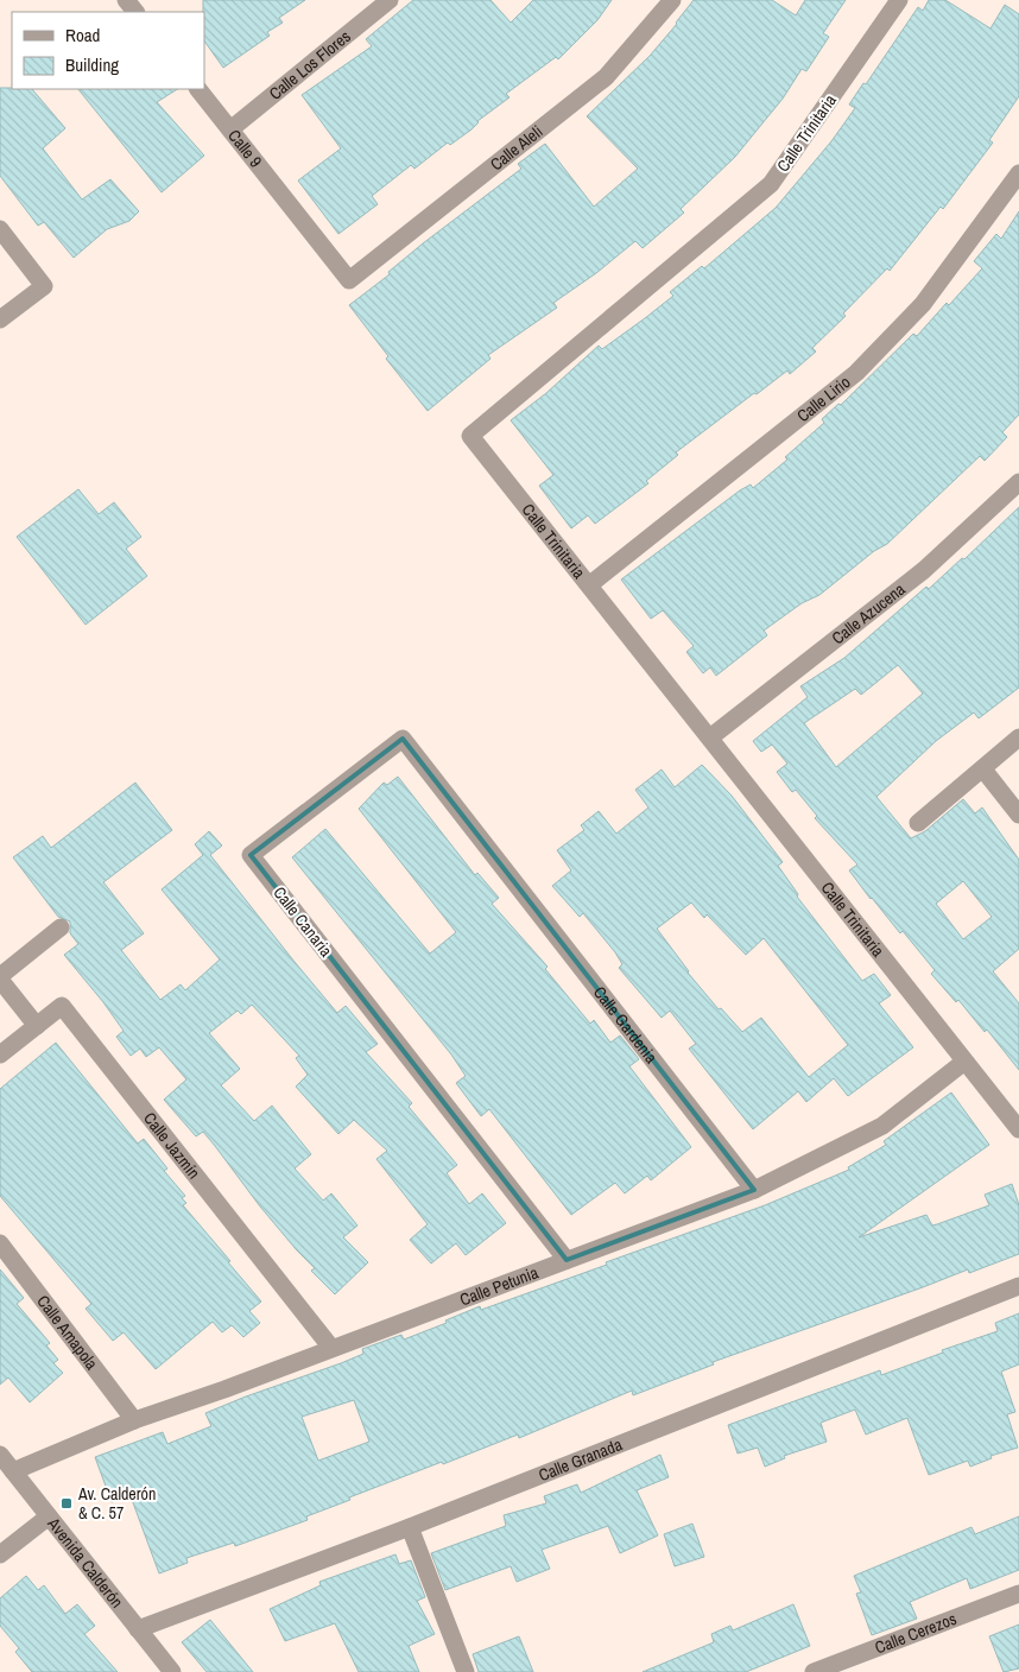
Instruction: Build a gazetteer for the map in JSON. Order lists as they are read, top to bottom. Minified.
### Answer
{"streets":{"street":["Calle Los Flores","Calle Trinitaria","Calle 9","Calle Aleli","Calle Lirio","Calle Azucena","Calle Canaria","Calle Gardenia","Calle Jazmín","Calle Petunia","Calle Amapola","Calle Granada","Avenida Calderón","Calle Cerezos"]},"crossings":[["Calle Los Flores","Calle 9"],["Calle Trinitaria","Calle Lirio"],["Calle Trinitaria","Calle Azucena"],["Calle Trinitaria","Calle Petunia"],["Calle 9","Calle Aleli"],["Calle Canaria","Calle Gardenia"],["Calle Canaria","Calle Petunia"],["Calle Gardenia","Calle Petunia"],["Calle Jazmín","Calle Petunia"],["Calle Petunia","Calle Amapola"],["Calle Petunia","Avenida Calderón"],["Calle Granada","Avenida Calderón"]],"places":{"transit":["Av. Calderón & C. 57"]},"legend":["Road","Building"]}
